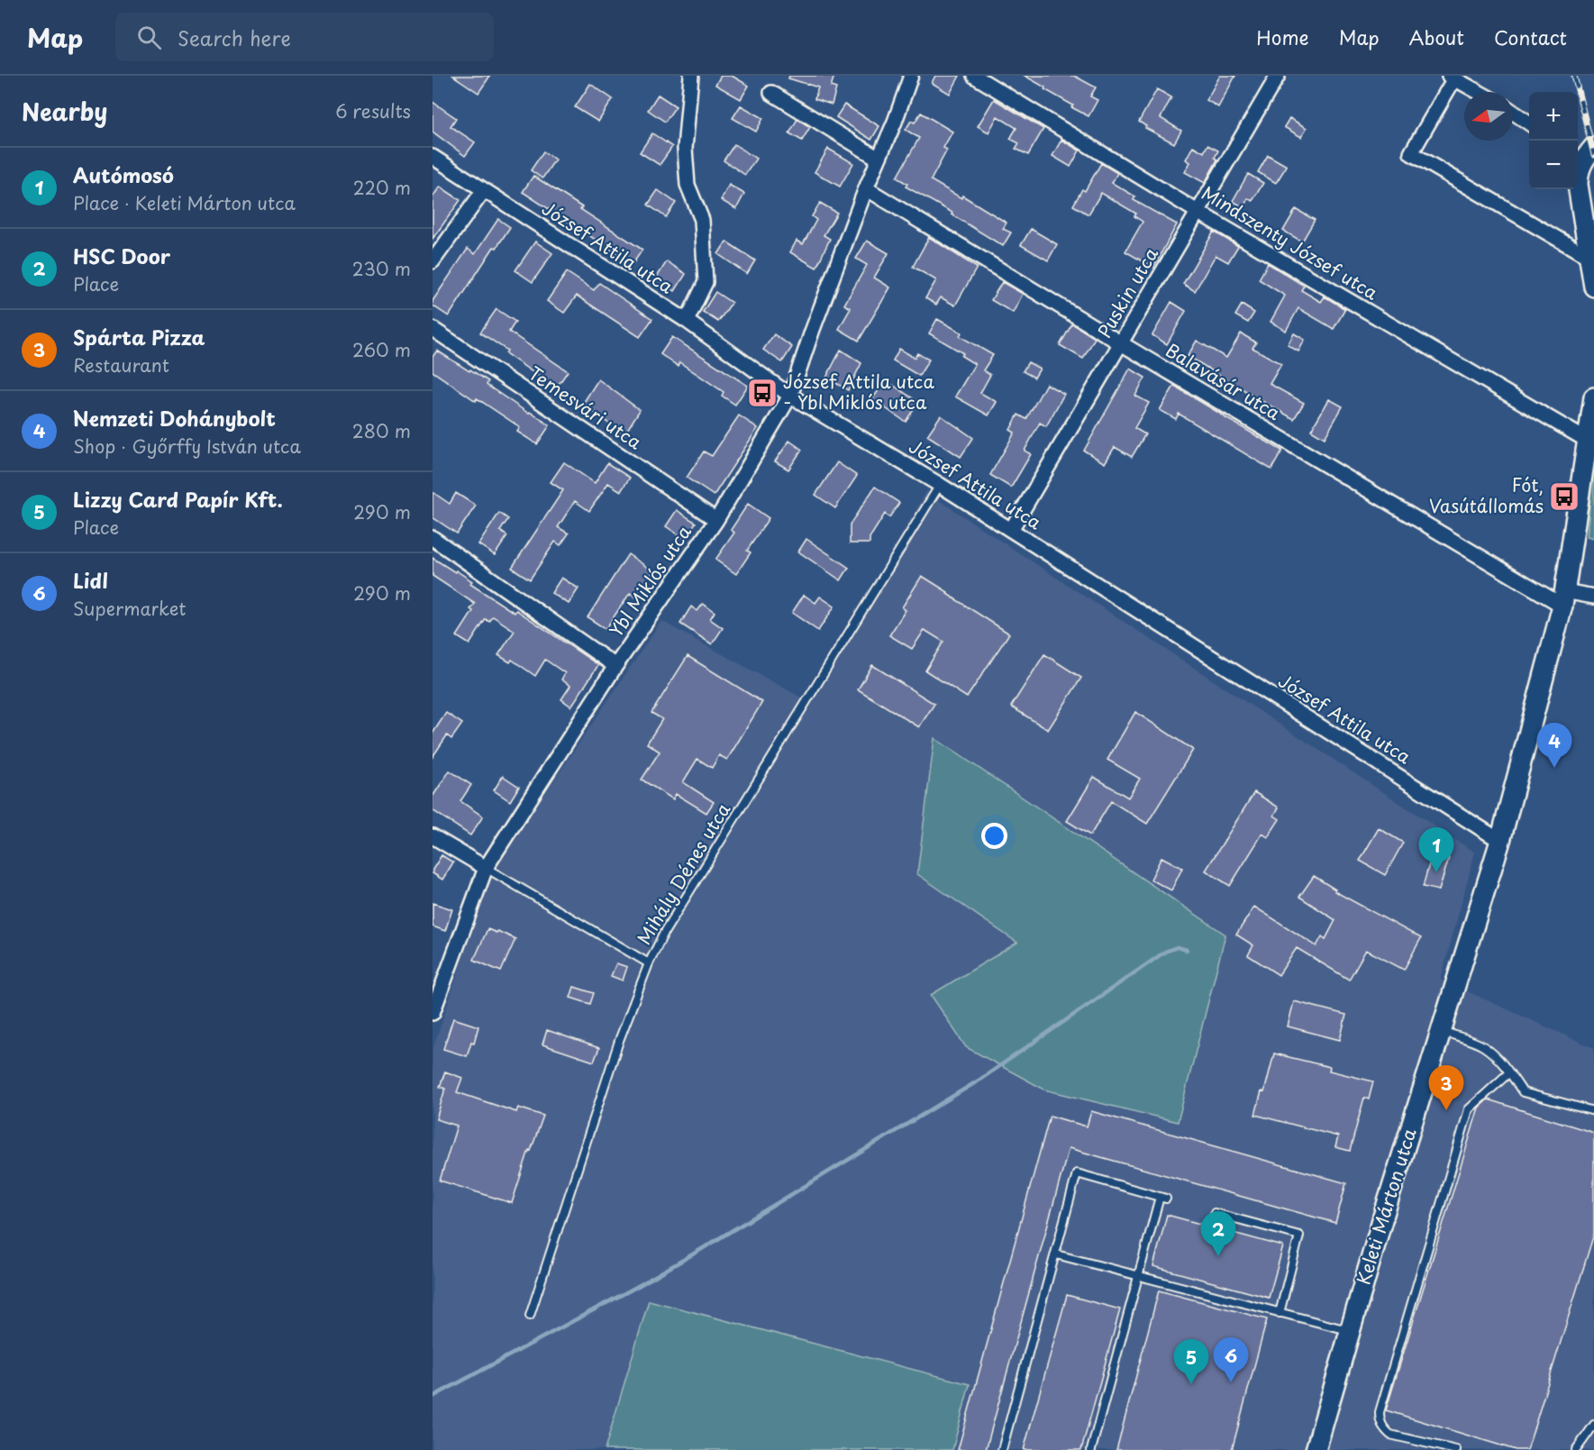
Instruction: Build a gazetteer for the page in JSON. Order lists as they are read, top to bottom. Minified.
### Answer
{"streets":{"main road":["Keleti Márton utca"],"street":["Mindszenty József utca","József Attila utca","Puskin utca","Balavásár utca","Temesvári utca","Ybl Miklós utca"],"lane":["Mihály Dénes utca"]},"crossings":[["Mindszenty József utca","Puskin utca"],["Mindszenty József utca","Keleti Márton utca"],["József Attila utca","Puskin utca"],["József Attila utca","Ybl Miklós utca"],["József Attila utca","Mihály Dénes utca"],["József Attila utca","Keleti Márton utca"],["Puskin utca","Balavásár utca"],["Balavásár utca","Ybl Miklós utca"],["Balavásár utca","Keleti Márton utca"],["Temesvári utca","Ybl Miklós utca"]],"places":{"bus stop":["József Attila utca - Ybl Miklós utca","Fót, Vasútállomás"]},"north":"left","page":{"header":"Map","search":"Search here","nav":["Home","Map","About","Contact"],"heading":["Nearby","6 results"],"map_buttons":["+","−"],"list":[{"mark":"1","name":"Autómosó","note":"Place · Keleti Márton utca","value":"220 m"},{"mark":"2","name":"HSC Door","note":"Place","value":"230 m"},{"mark":"3","name":"Spárta Pizza","note":"Restaurant","value":"260 m"},{"mark":"4","name":"Nemzeti Dohánybolt","note":"Shop · Győrffy István utca","value":"280 m"},{"mark":"5","name":"Lizzy Card Papír Kft.","note":"Place","value":"290 m"},{"mark":"6","name":"Lidl","note":"Supermarket","value":"290 m"}],"pins":["4","1","3","2","6","5"]}}
